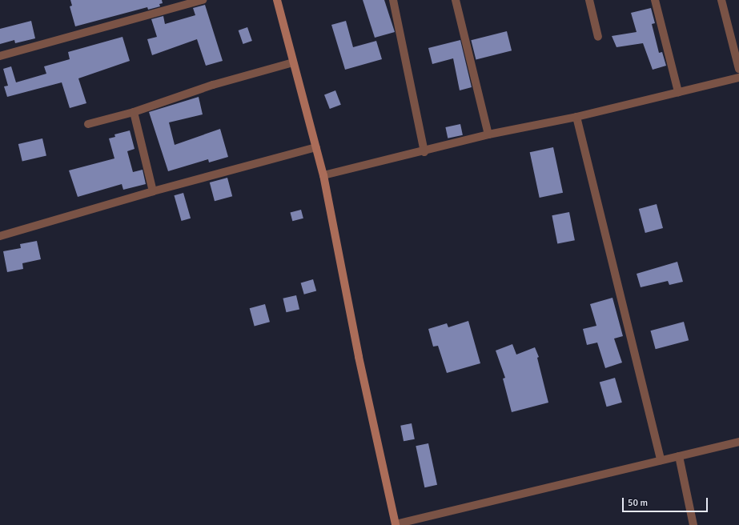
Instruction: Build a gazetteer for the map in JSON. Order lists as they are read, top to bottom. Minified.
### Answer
{"scale_bar":"50 m"}
